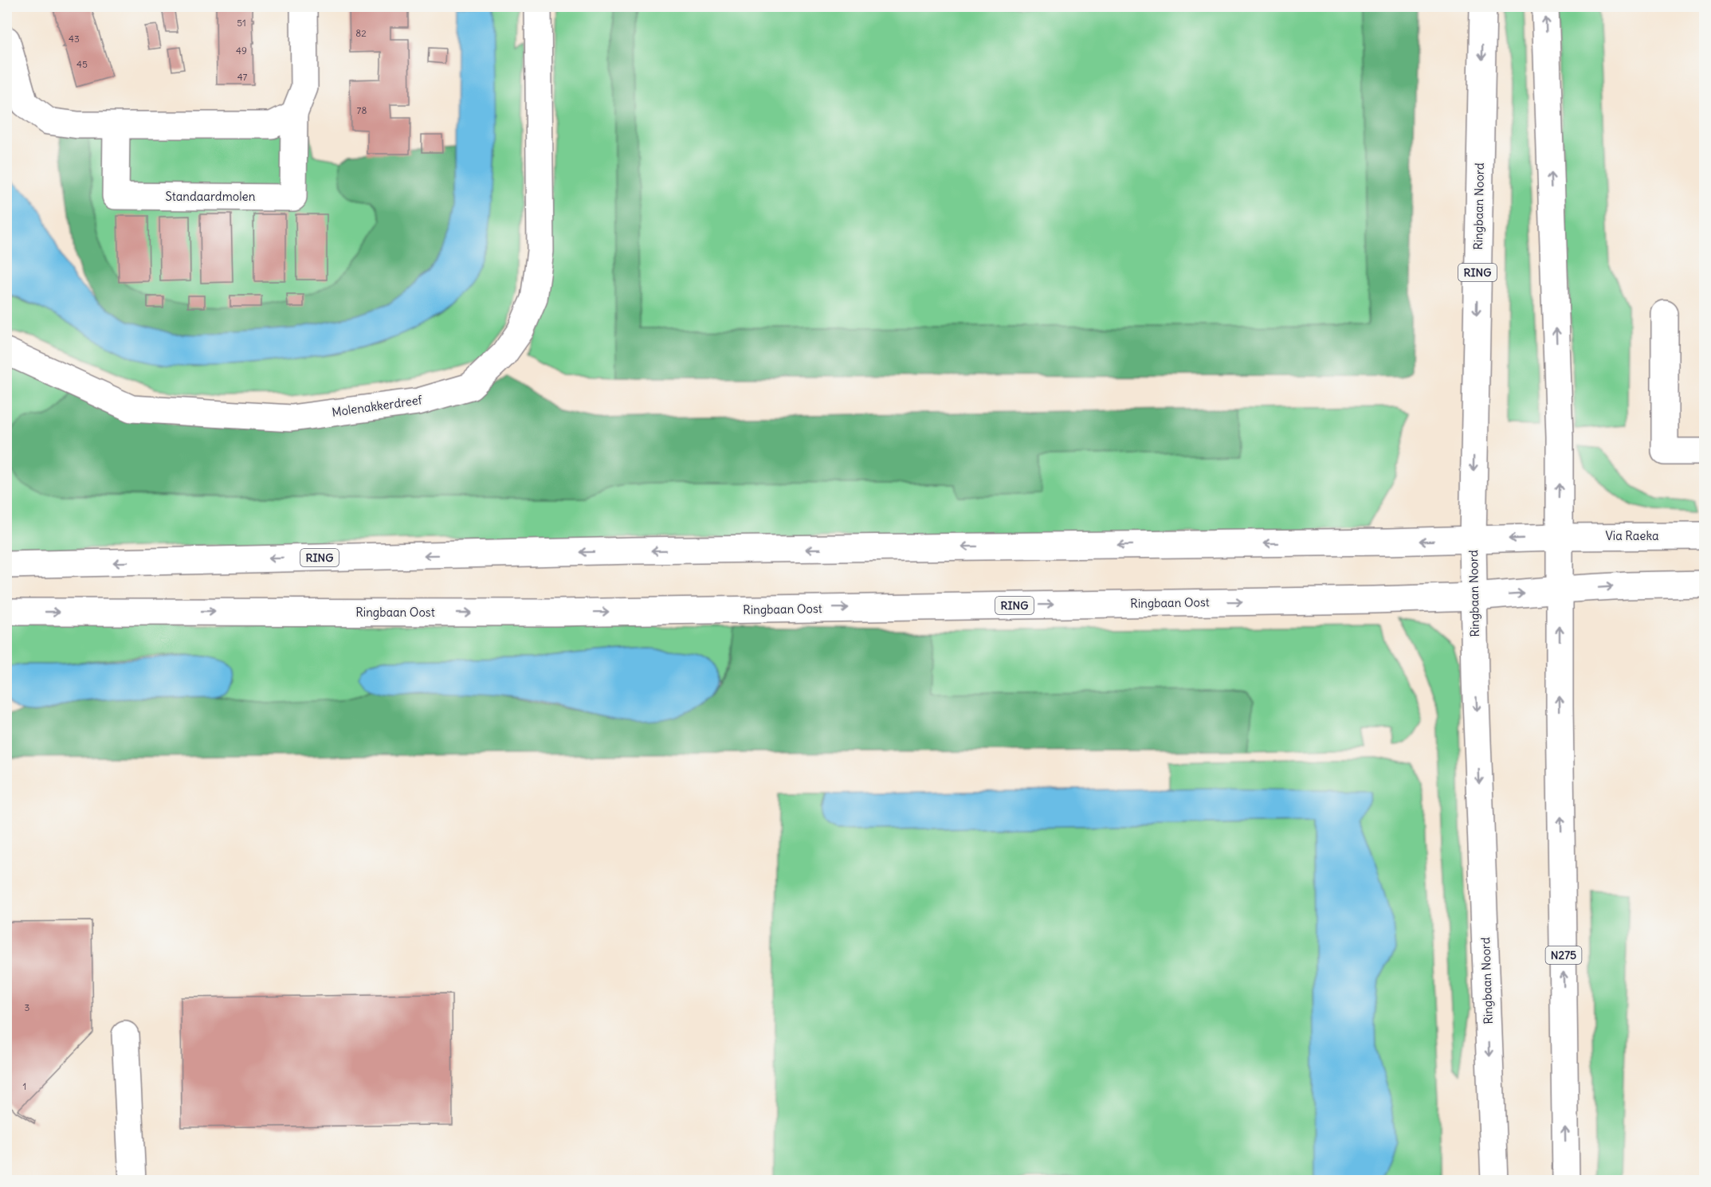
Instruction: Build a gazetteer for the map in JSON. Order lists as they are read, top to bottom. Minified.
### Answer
{"streets":{"main road":["Standaardmolen","Ringbaan Noord","RING","Molenakkerdreef","Via Raeka","Ringbaan Oost","N275"]},"crossings":[["Ringbaan Noord","RING"],["Ringbaan Noord","Ringbaan Oost"],["RING","Via Raeka"],["Ringbaan Oost","N275"]],"house_numbers":["51","82","43","49","45","47","78","3","1"]}
